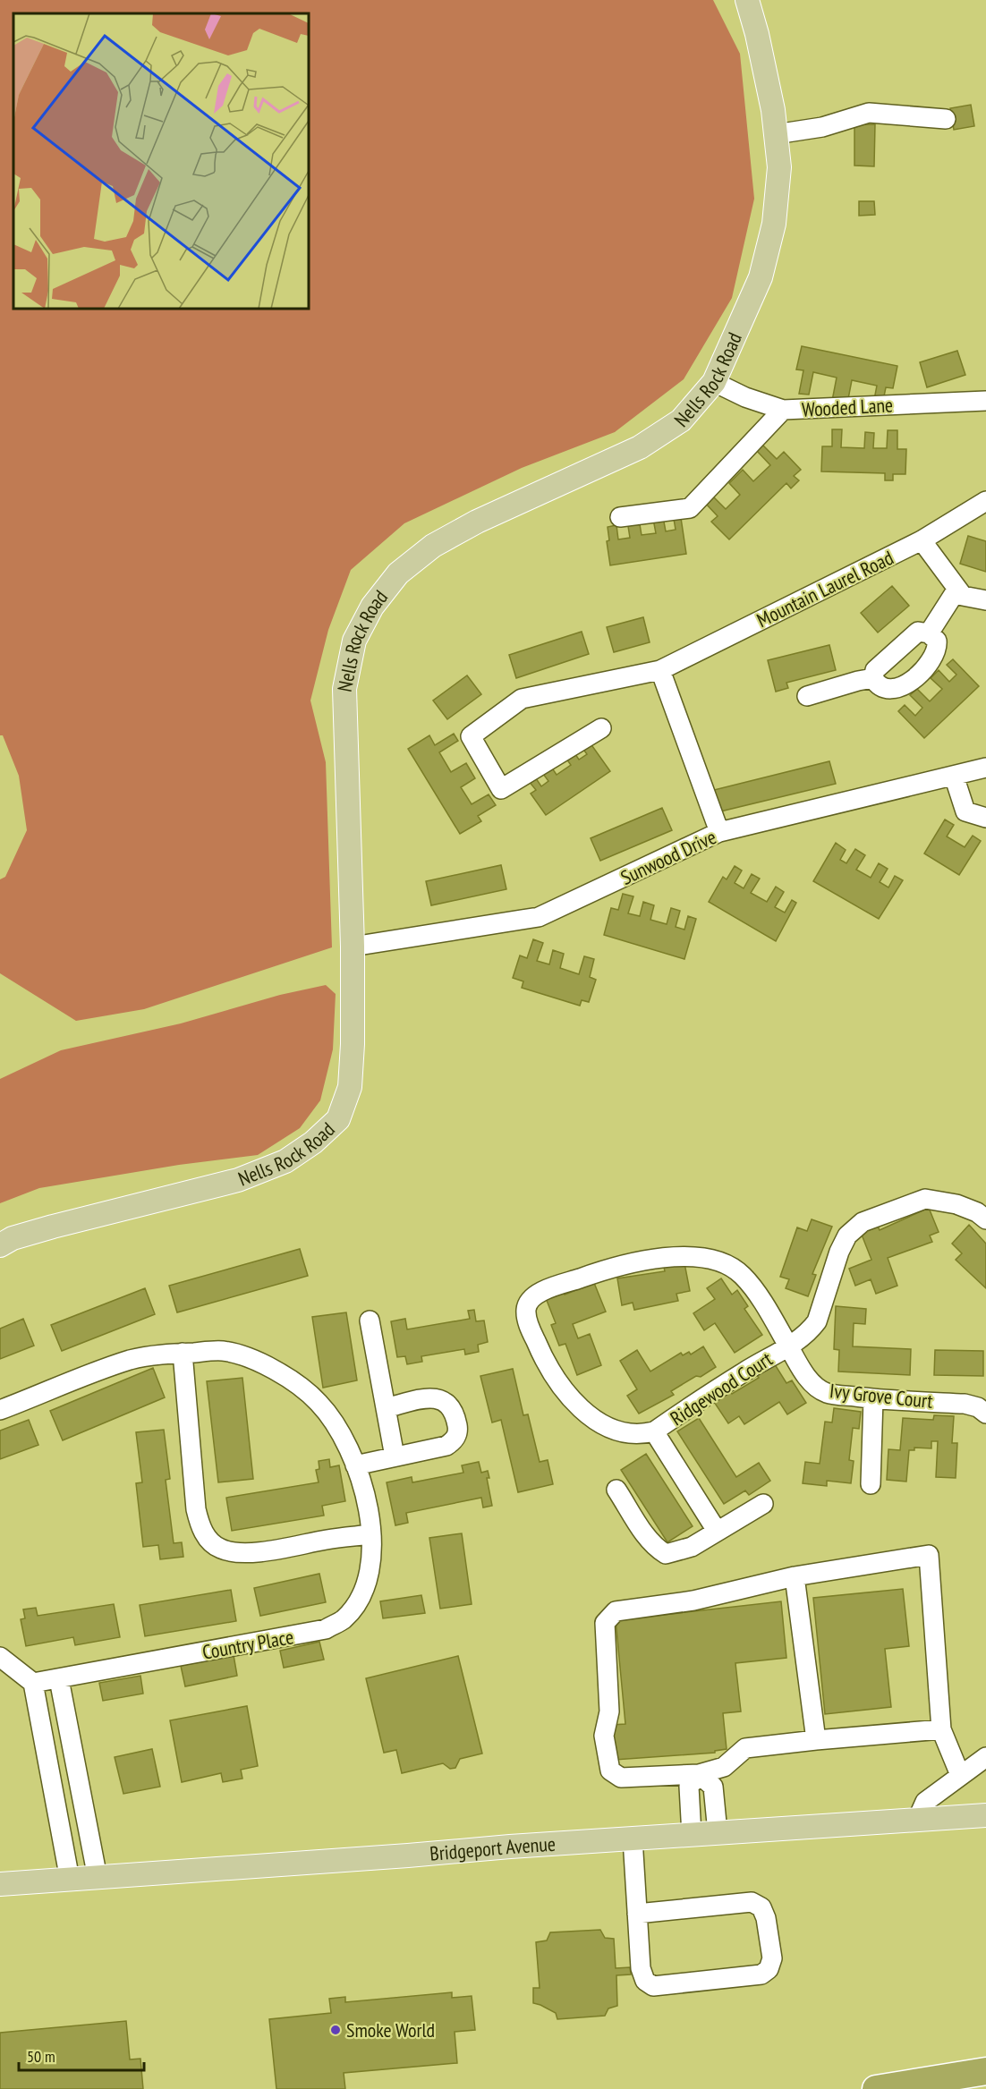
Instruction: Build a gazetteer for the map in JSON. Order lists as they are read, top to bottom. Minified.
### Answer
{"streets":{"main road":["Nells Rock Road","Bridgeport Avenue"],"street":["Wooded Lane","Mountain Laurel Road","Sunwood Drive","Ridgewood Court","Ivy Grove Court","Country Place"]},"crossings":[["Nells Rock Road","Wooded Lane"],["Nells Rock Road","Sunwood Drive"],["Ridgewood Court","Ivy Grove Court"]],"places":["Smoke World"],"scale_bar":"50 m"}
